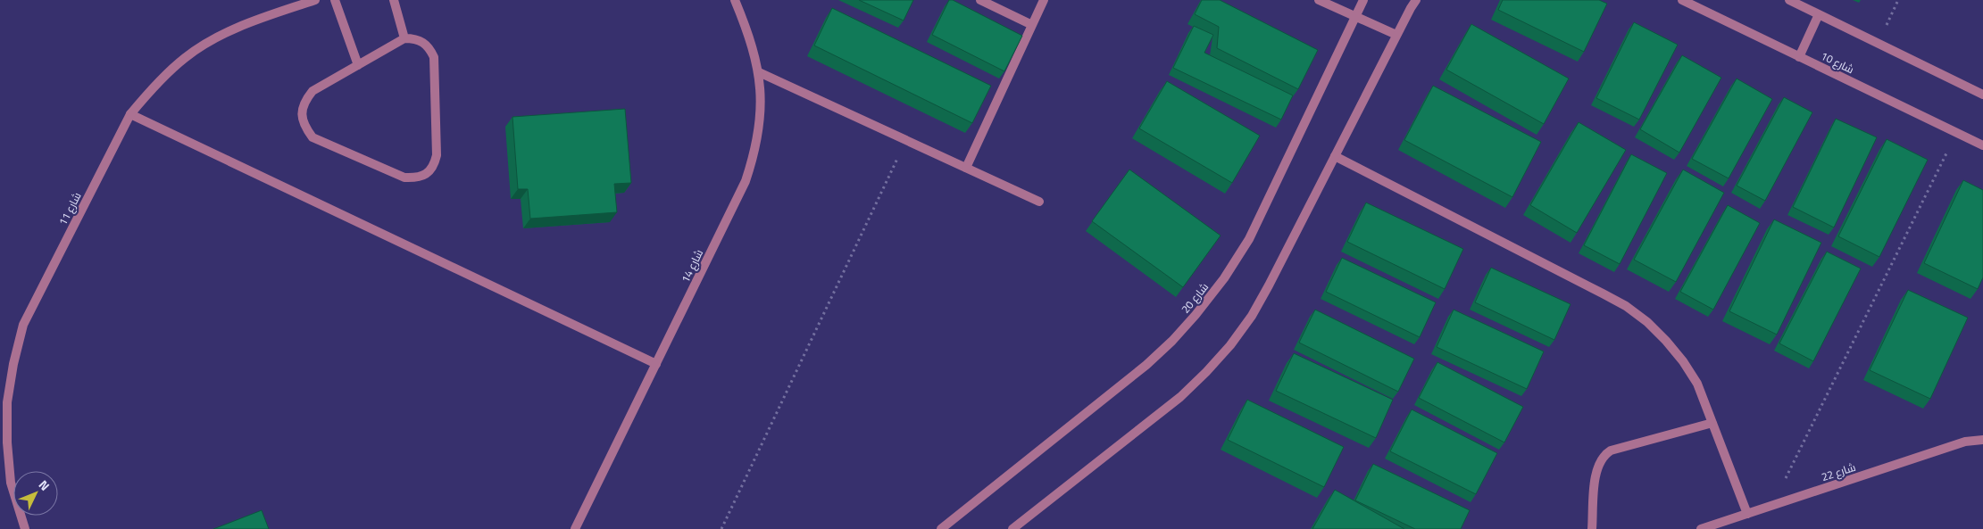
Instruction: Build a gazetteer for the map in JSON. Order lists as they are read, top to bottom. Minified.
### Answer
{"streets":{"street":["شارع 10","شارع 11","شارع 14","شارع 20","شارع 22"]},"north":"top right"}
